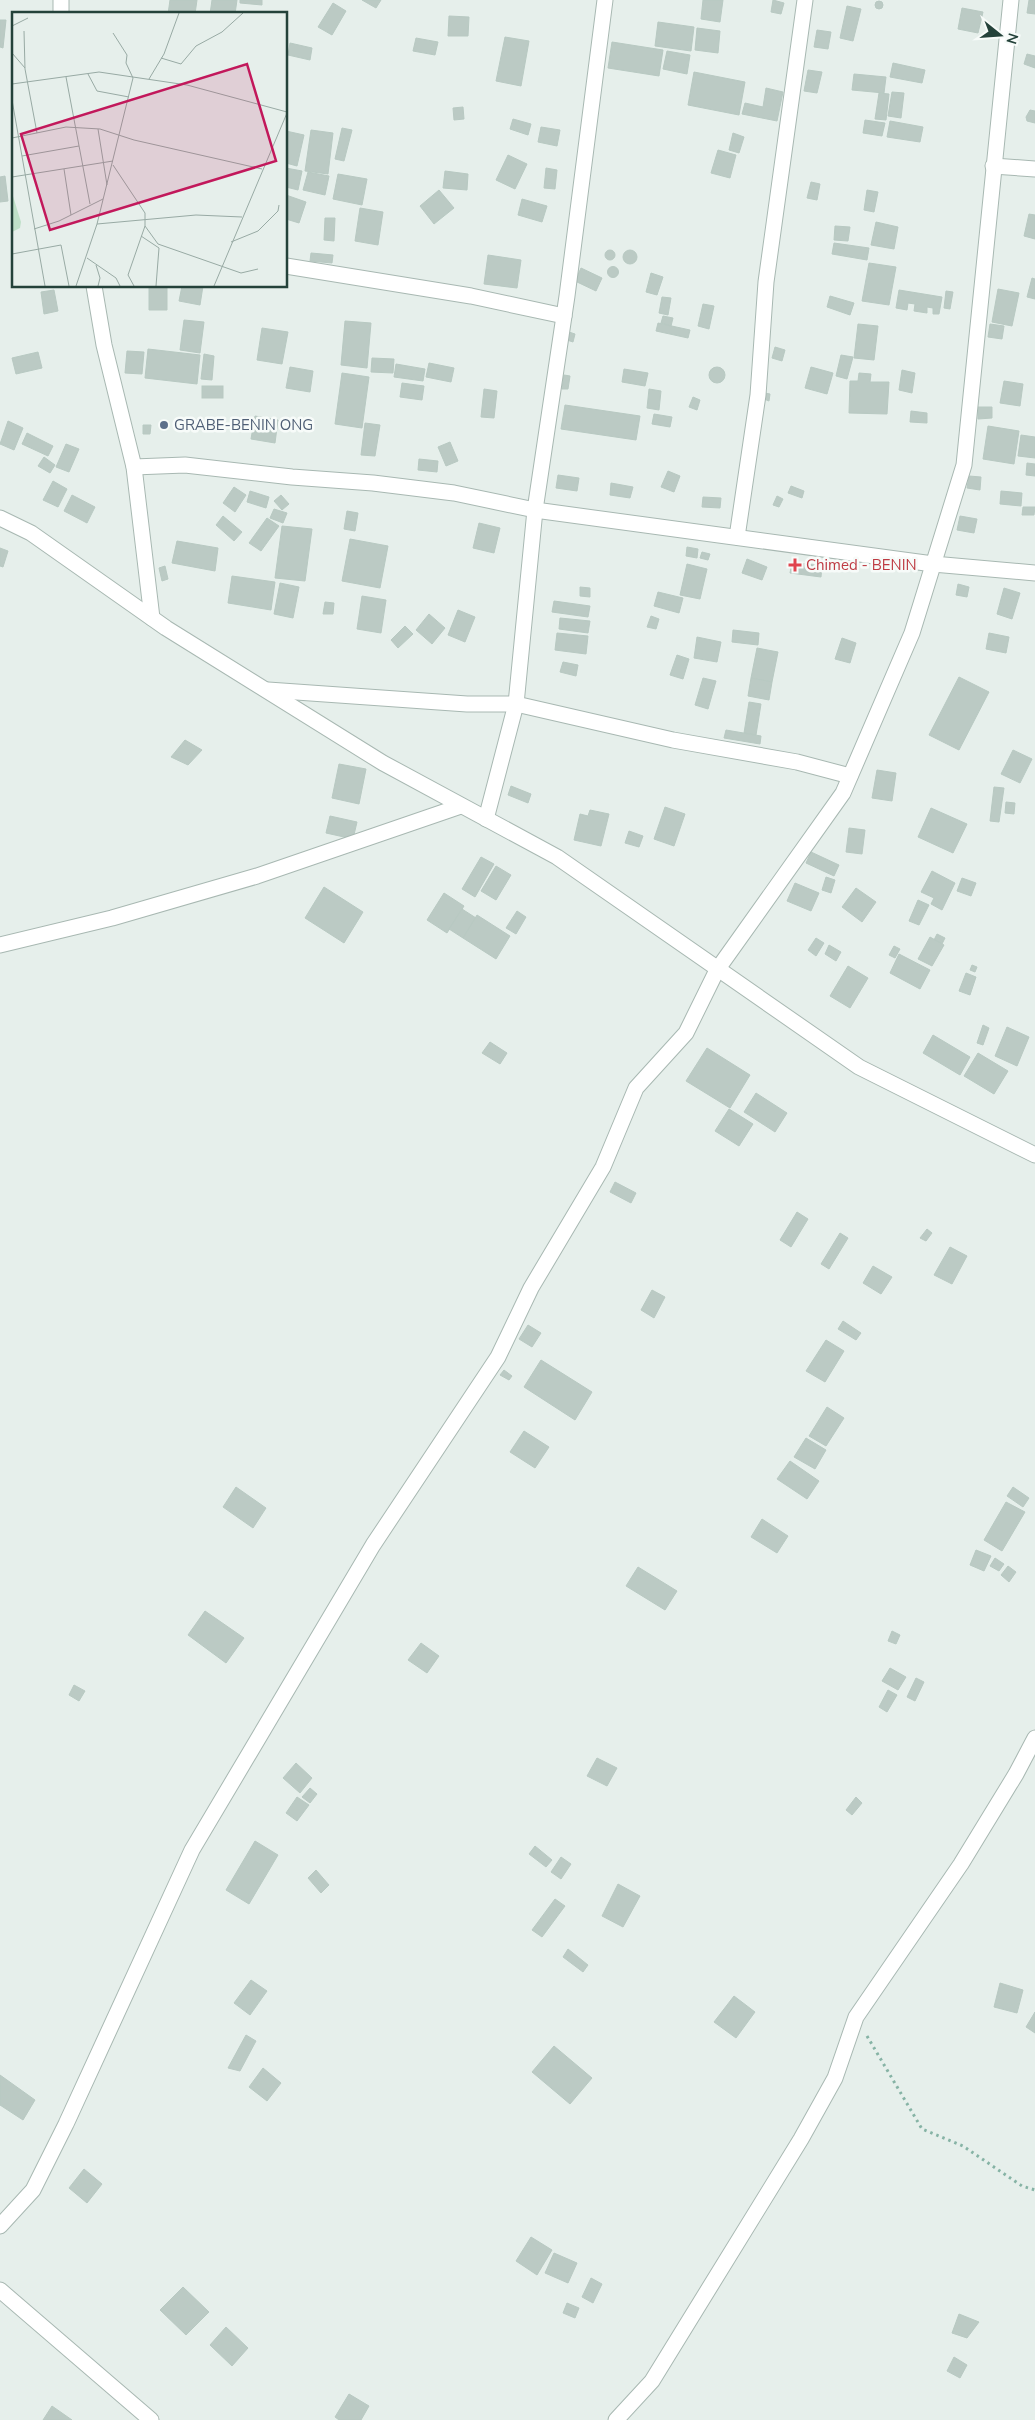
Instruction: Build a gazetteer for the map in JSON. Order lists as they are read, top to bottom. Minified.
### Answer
{"places":{"other":["GRABE-BENIN ONG"],"health":["Chimed - BENIN"]},"north":"right"}
